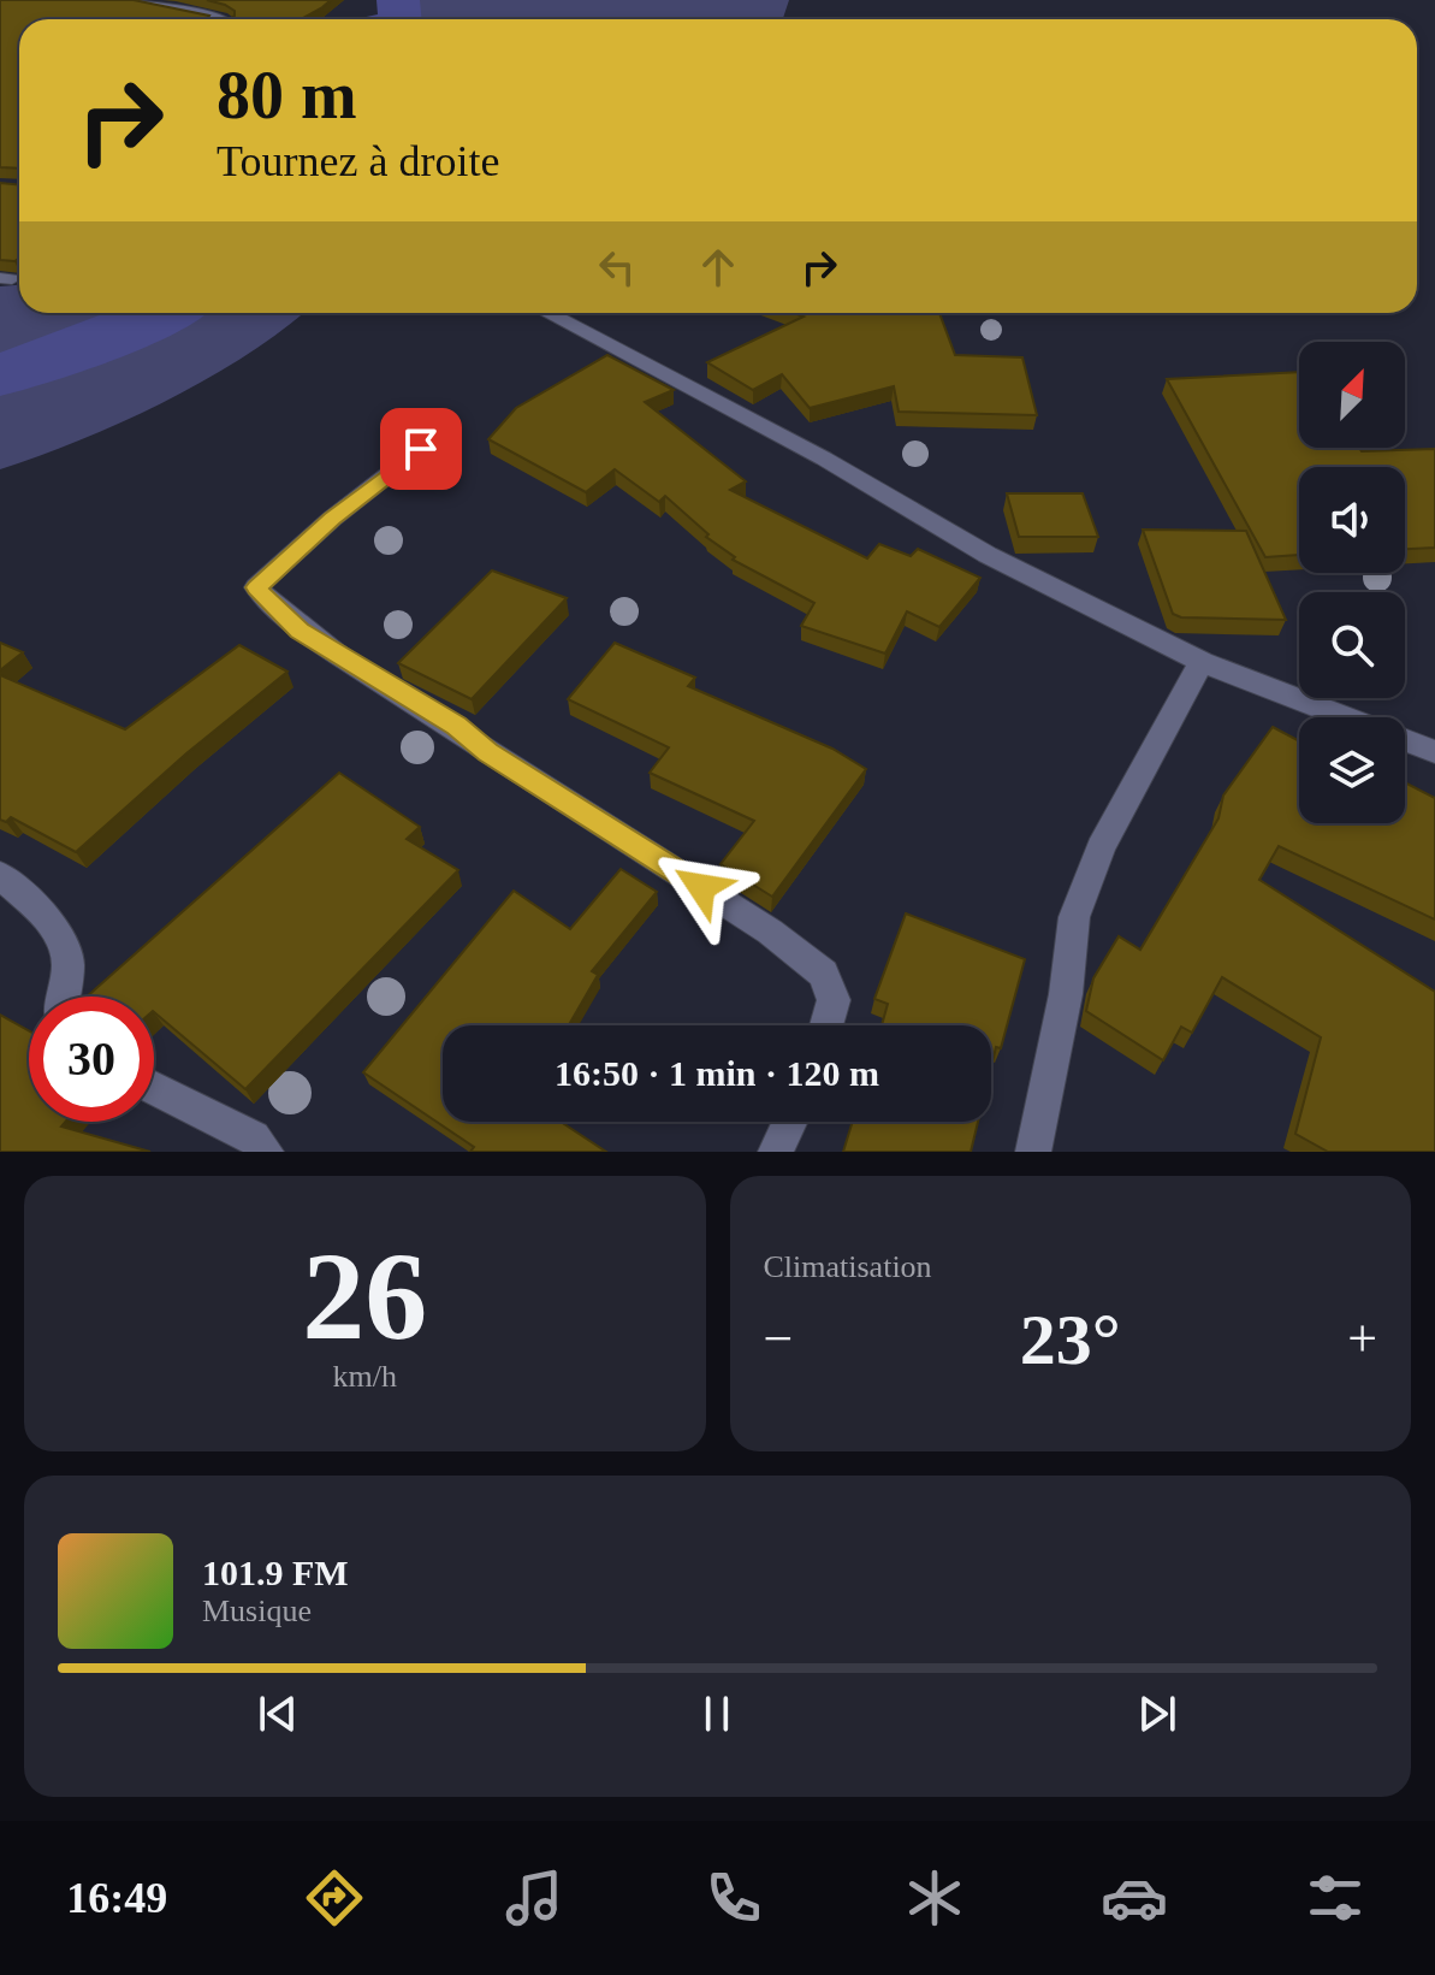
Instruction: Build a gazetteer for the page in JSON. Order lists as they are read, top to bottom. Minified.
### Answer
{"north":"top right","page":{"turn":["80 m","Tournez à droite"],"limit":"30","trip":"16:50 · 1 min · 120 m","tile":[["26","km/h"],"Climatisation"],"heat":["−","23°","+"],"song":["101.9 FM","Musique"],"tabs":"16:49"}}
